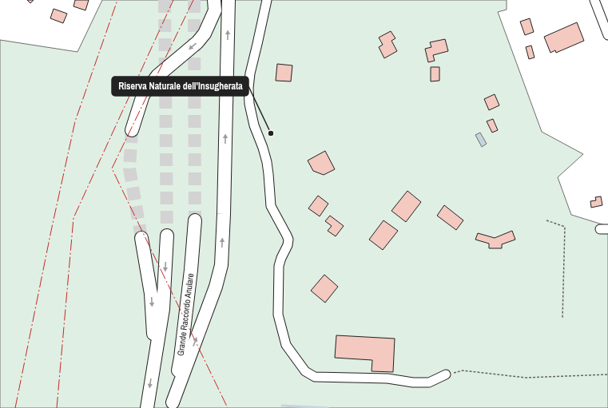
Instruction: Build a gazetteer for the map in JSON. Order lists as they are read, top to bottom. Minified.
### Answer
{"streets":{"highway":["Grande Raccordo Anulare"]},"places":["Riserva Naturale dell'Insugherata"]}
